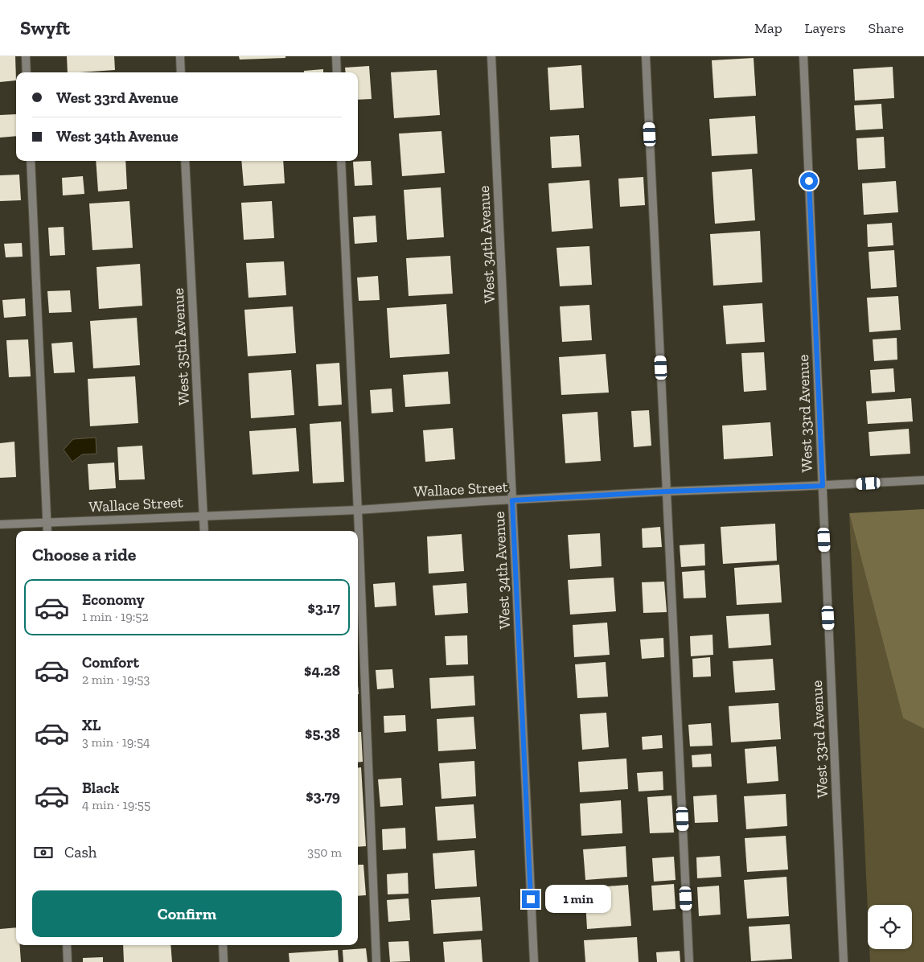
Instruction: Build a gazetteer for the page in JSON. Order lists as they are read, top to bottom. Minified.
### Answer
{"streets":{"street":["West 34th Avenue","West 35th Avenue","West 33rd Avenue","Wallace Street"]},"crossings":[["West 34th Avenue","Wallace Street"],["West 35th Avenue","Wallace Street"],["West 33rd Avenue","Wallace Street"]],"page":{"header":"Swyft","nav":["Map","Layers","Share"],"banner":["West 33rd Avenue","West 34th Avenue"],"heading":"Choose a ride","list":[{"name":"Economy","note":"1 min · 19:52","value":"$3.17"},{"name":"Comfort","note":"2 min · 19:53","value":"$4.28"},{"name":"XL","note":"3 min · 19:54","value":"$5.38"},{"name":"Black","note":"4 min · 19:55","value":"$3.79"}],"pay":["Cash","350 m"],"buttons":"Confirm","bubble":"1 min"}}
